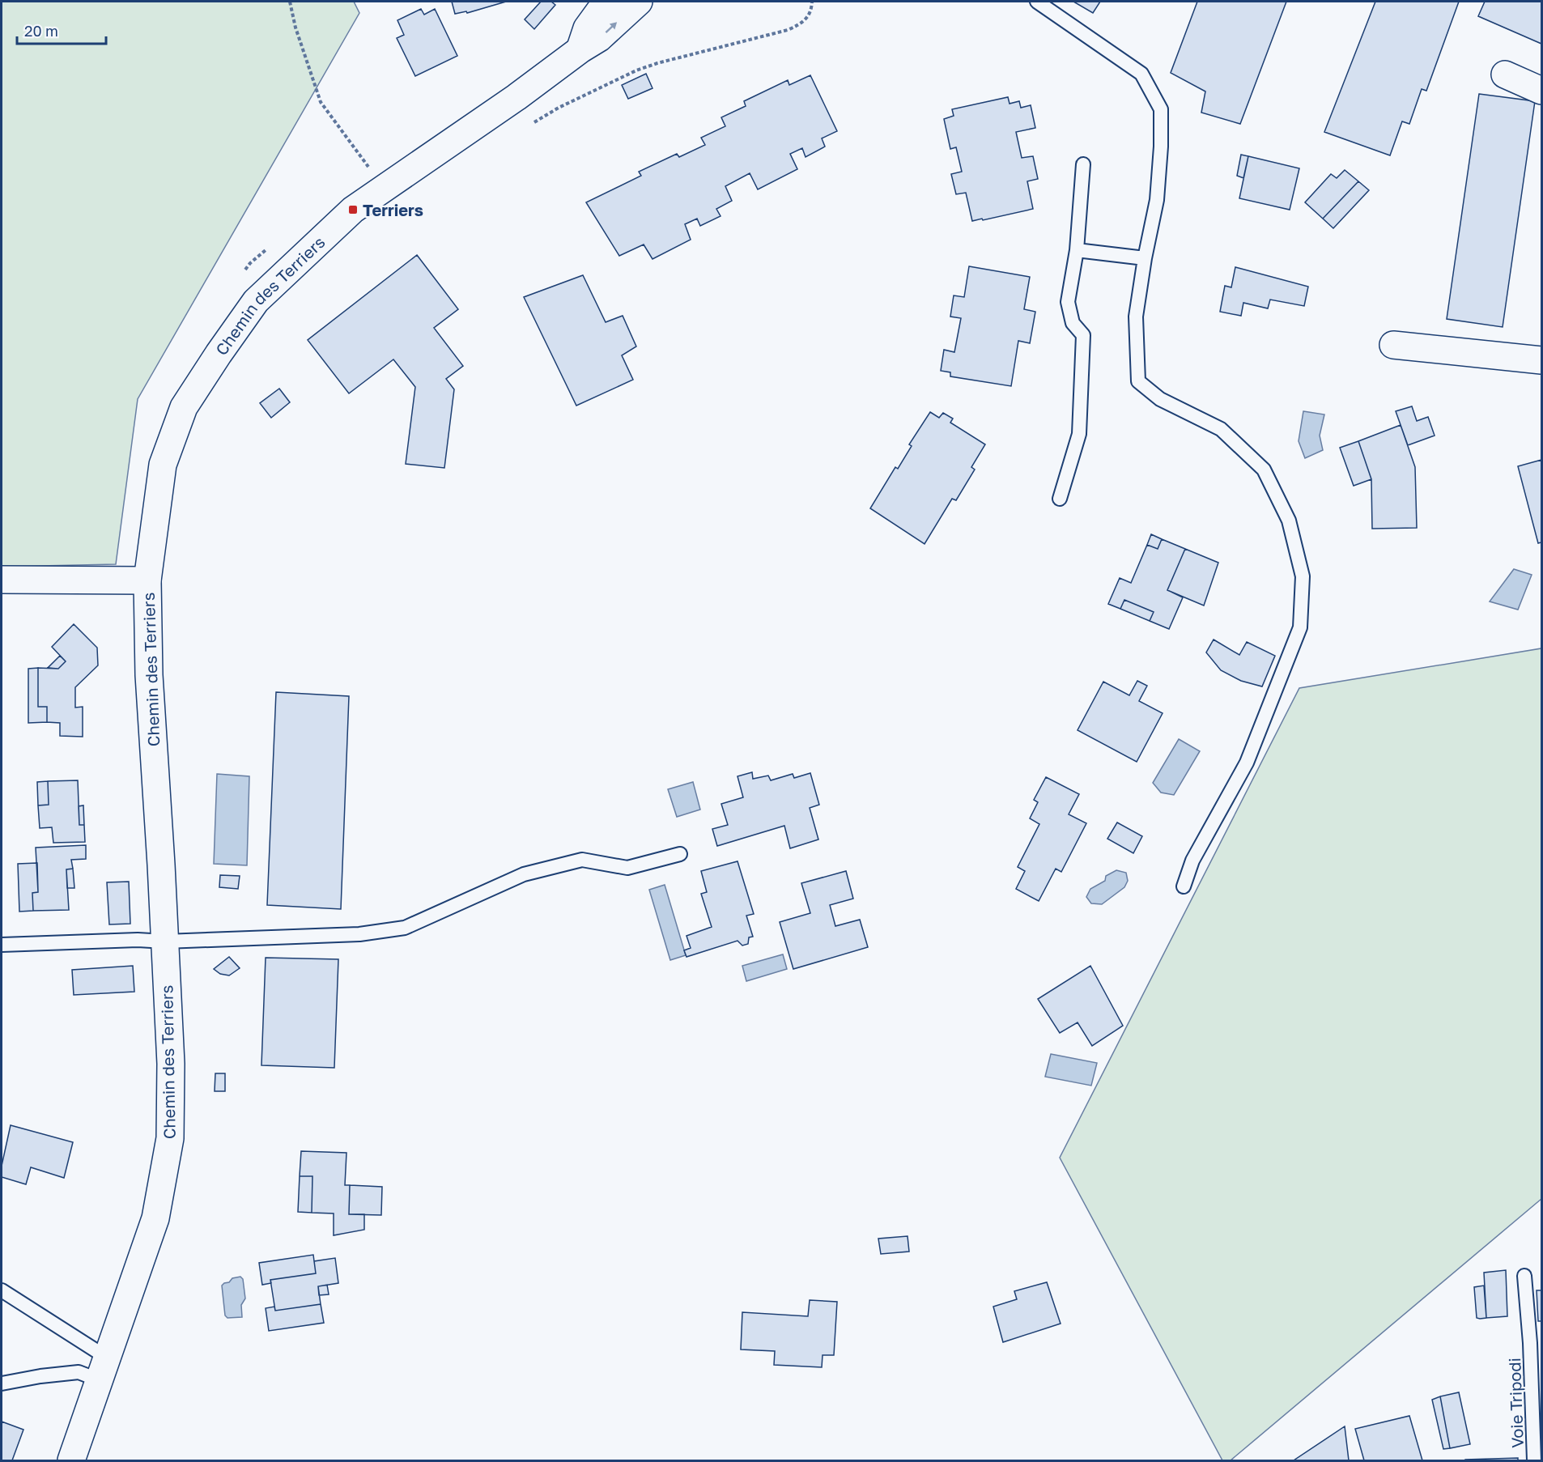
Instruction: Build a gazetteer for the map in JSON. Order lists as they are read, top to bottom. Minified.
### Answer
{"streets":{"street":["Chemin des Terriers"],"lane":["Voie Tripodi"]},"places":{"transit":["Terriers"]},"scale_bar":"20 m"}
